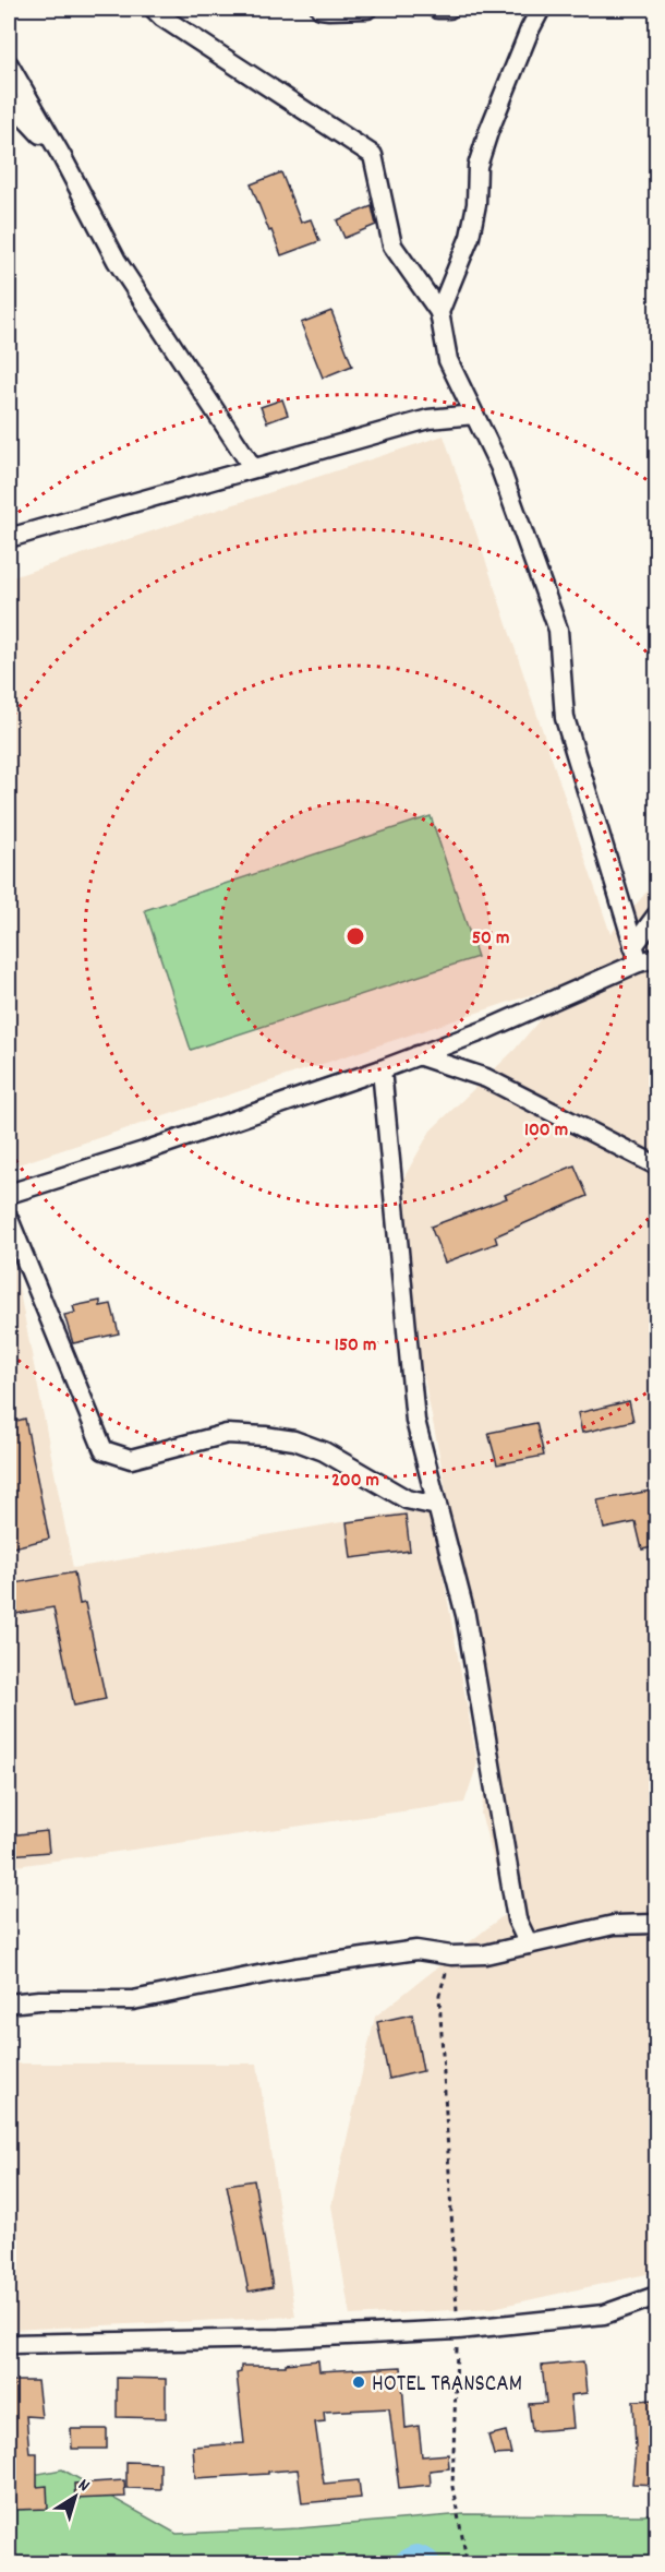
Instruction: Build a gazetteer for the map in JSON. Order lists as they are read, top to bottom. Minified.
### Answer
{"places":["HOTEL TRANSCAM"],"north":"top right","rings":["50 m","100 m","150 m","200 m"]}
